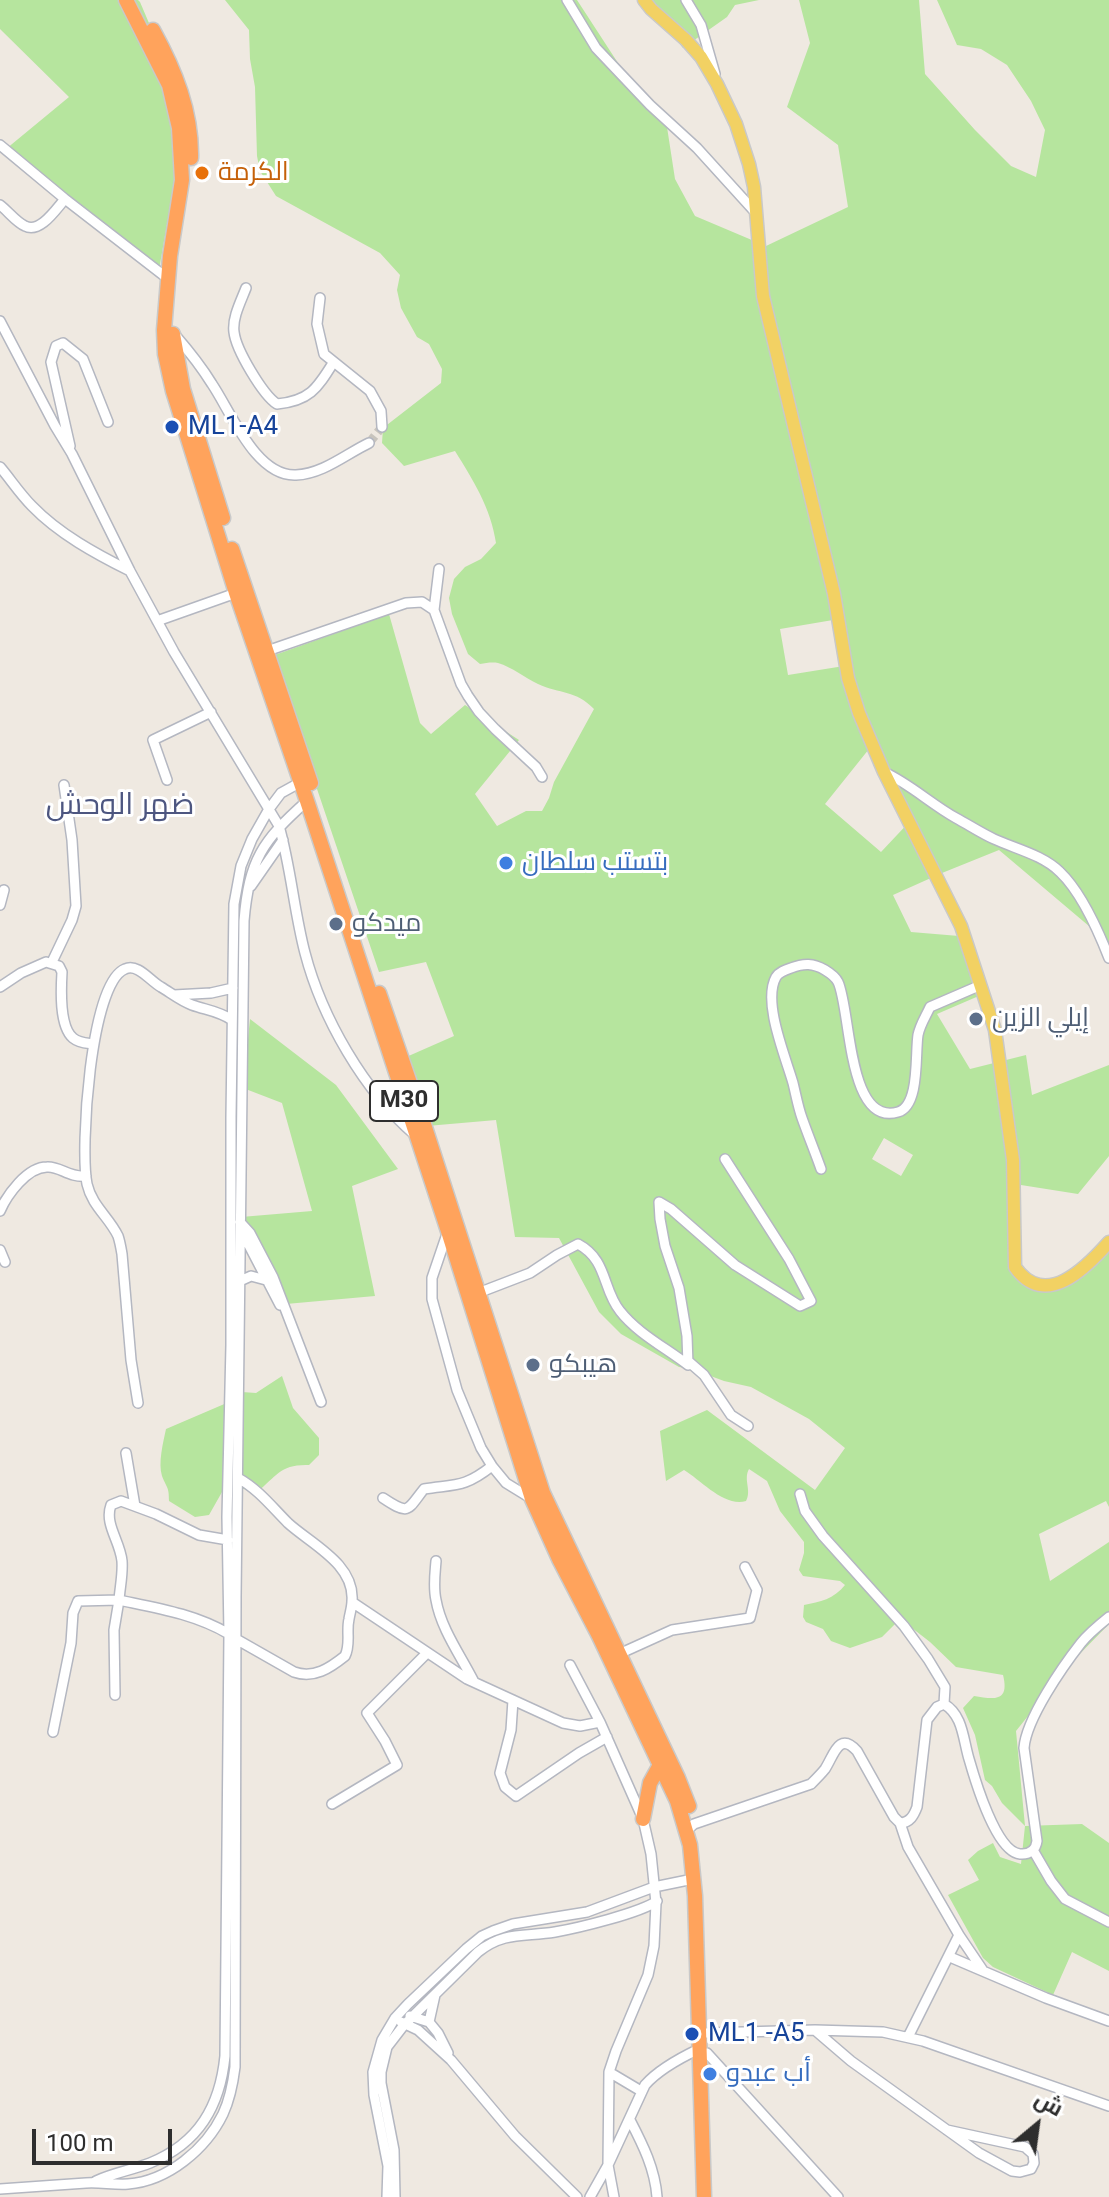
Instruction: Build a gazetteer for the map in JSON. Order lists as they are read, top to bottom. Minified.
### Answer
{"streets":{"highway":["M30"]},"districts":["ضهر الوحش"],"places":["الكرمة","ML1-A4","بتستب سلطان","ميدكو","إيلي الزين","هيبكو","ML1 -A5","أب عبدو"],"scale_bar":"100 m","north":"top right"}
